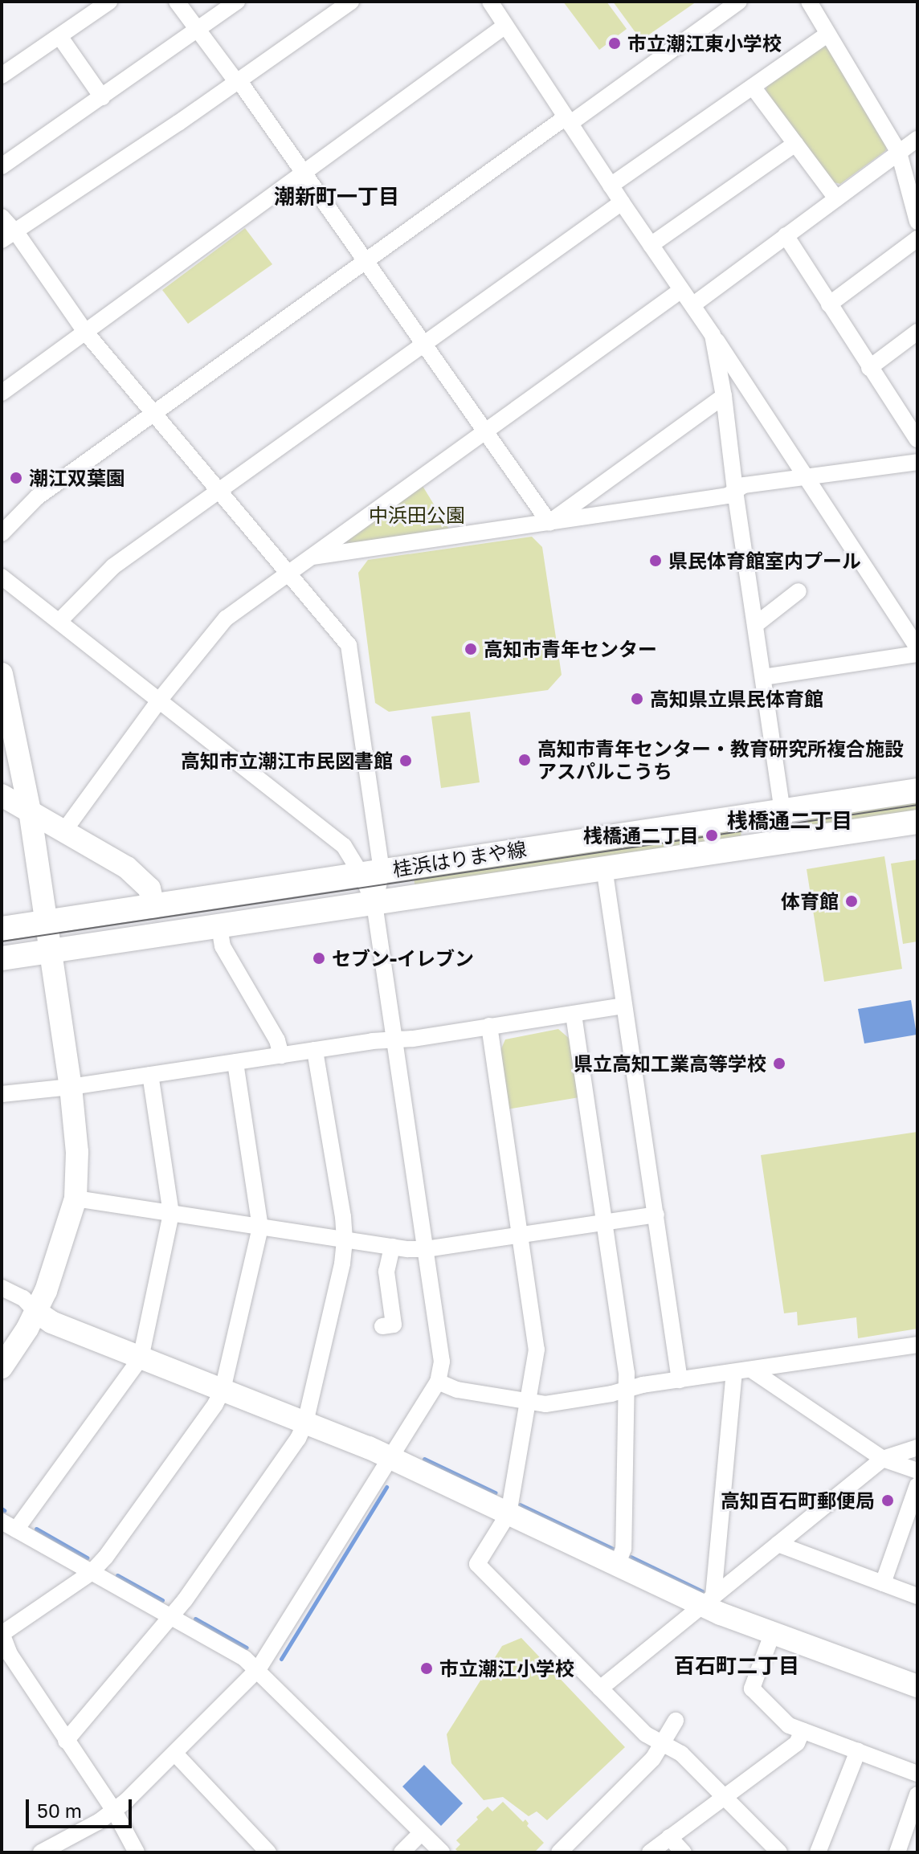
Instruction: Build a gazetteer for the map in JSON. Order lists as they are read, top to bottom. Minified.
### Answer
{"streets":{"main road":["桂浜はりまや線"]},"districts":["潮新町一丁目","桟橋通二丁目","百石町二丁目"],"parks":["中浜田公園"],"places":["市立潮江東小学校","潮江双葉園","県民体育館室内プール","高知市青年センター","高知県立県民体育館","高知市青年センター・教育研究所複合施設 アスパルこうち","高知市立潮江市民図書館","桟橋通二丁目","体育館","セブン-イレブン","県立高知工業高等学校","高知百石町郵便局","市立潮江小学校"],"scale_bar":"50 m"}
